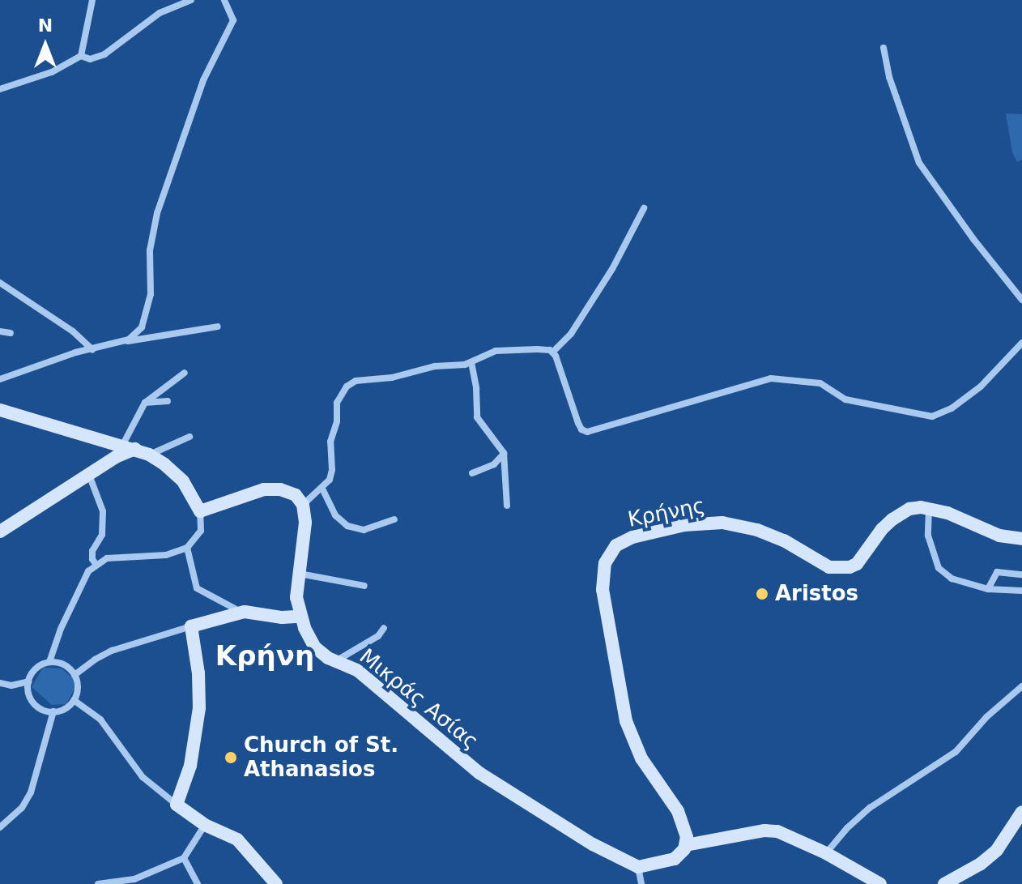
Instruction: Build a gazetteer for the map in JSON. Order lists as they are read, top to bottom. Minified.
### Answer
{"streets":{"street":["Κρήνης","Μικράς Ασίας"]},"districts":["Κρήνη"],"places":["Aristos","Church of St. Athanasios"],"north":"top"}
